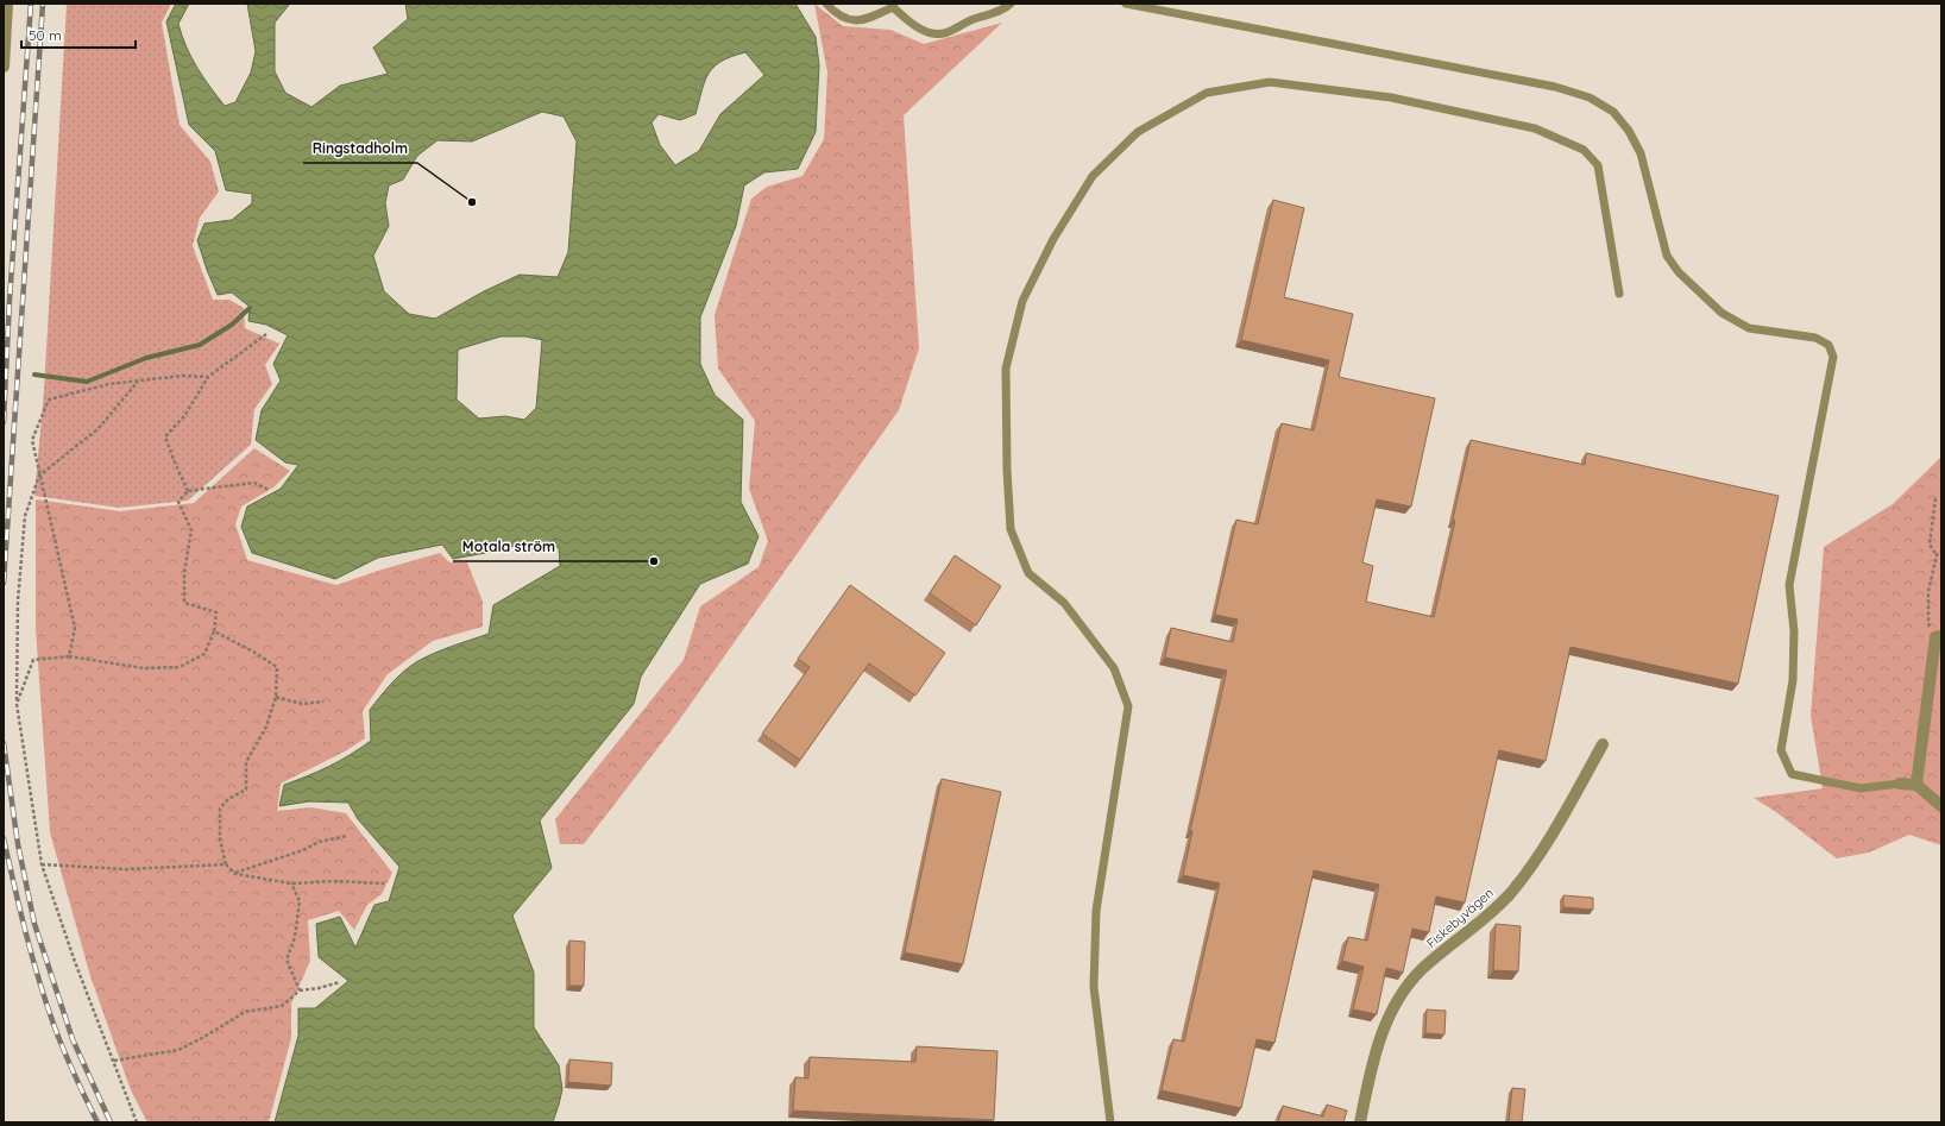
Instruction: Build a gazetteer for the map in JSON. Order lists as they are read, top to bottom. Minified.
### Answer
{"streets":{"street":["Fiskebyvägen"]},"places":["Ringstadholm","Motala ström"],"scale_bar":"50 m"}
